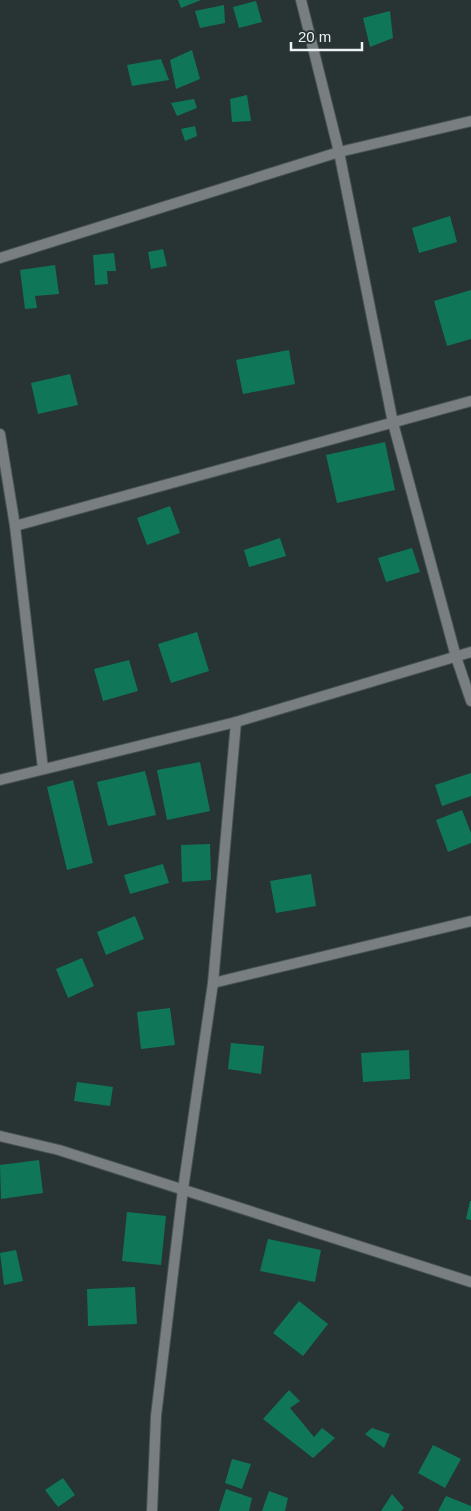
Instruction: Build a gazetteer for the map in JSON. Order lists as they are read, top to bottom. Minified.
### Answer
{"scale_bar":"20 m"}
